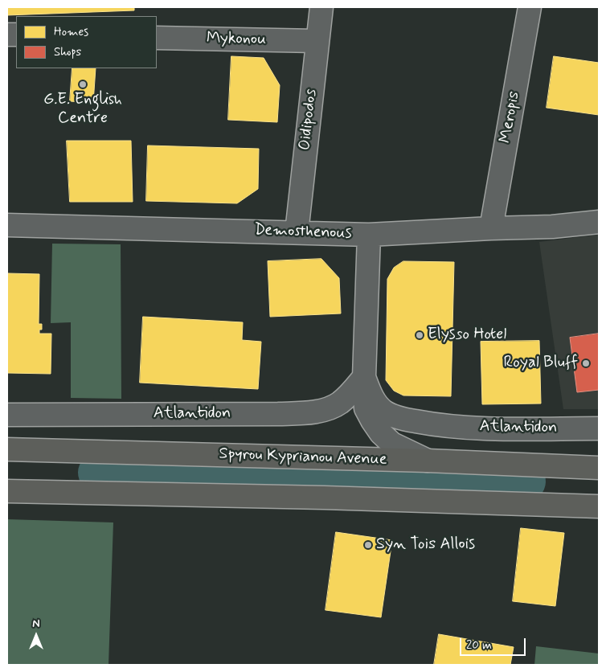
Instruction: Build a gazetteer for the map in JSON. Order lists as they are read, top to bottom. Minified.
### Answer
{"streets":{"main road":["Spyrou Kyprianou Avenue"],"street":["Mykonou","Meropis","Oidipodos","Demosthenous","Atlantidon"]},"crossings":[["Mykonou","Oidipodos"],["Meropis","Demosthenous"],["Oidipodos","Demosthenous"],["Demosthenous","Atlantidon"],["Atlantidon","Spyrou Kyprianou Avenue"]],"places":["G.E. English Centre","Elysso Hotel","Royal Bluff","Syn Tois Allois"],"legend":["Homes","Shops"],"scale_bar":"20 m","north":"top"}
